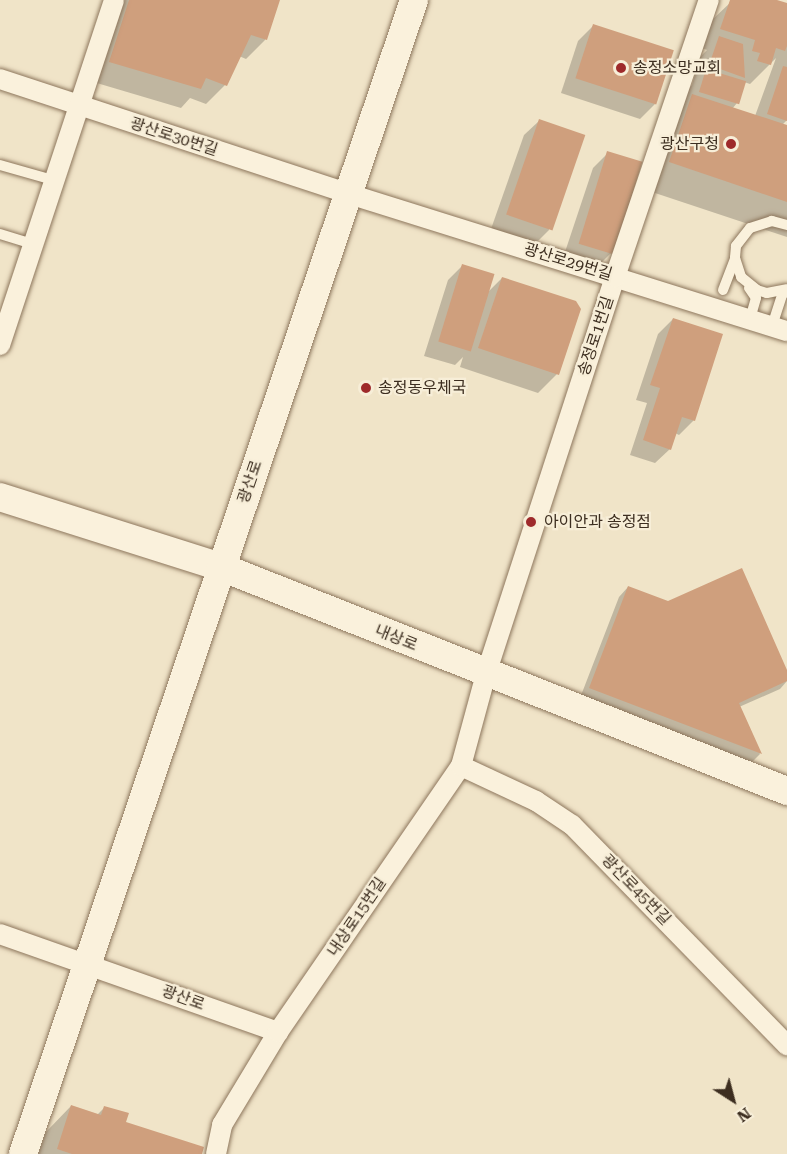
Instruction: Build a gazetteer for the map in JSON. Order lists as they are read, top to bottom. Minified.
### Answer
{"streets":{"main road":["광산로","내상로"],"street":["광산로30번길","광산로29번길","송정로1번길","광산로45번길","내상로15번길"]},"crossings":[["광산로30번길","광산로29번길"],["광산로30번길","광산로"],["광산로29번길","송정로1번길"],["광산로29번길","광산로"],["송정로1번길","내상로"],["송정로1번길","내상로15번길"],["광산로","내상로"],["광산로","내상로15번길"],["내상로","내상로15번길"],["광산로45번길","내상로15번길"]],"places":["송정소망교회","광산구청","송정동우체국","아이안과 송정점"],"north":"bottom right"}
